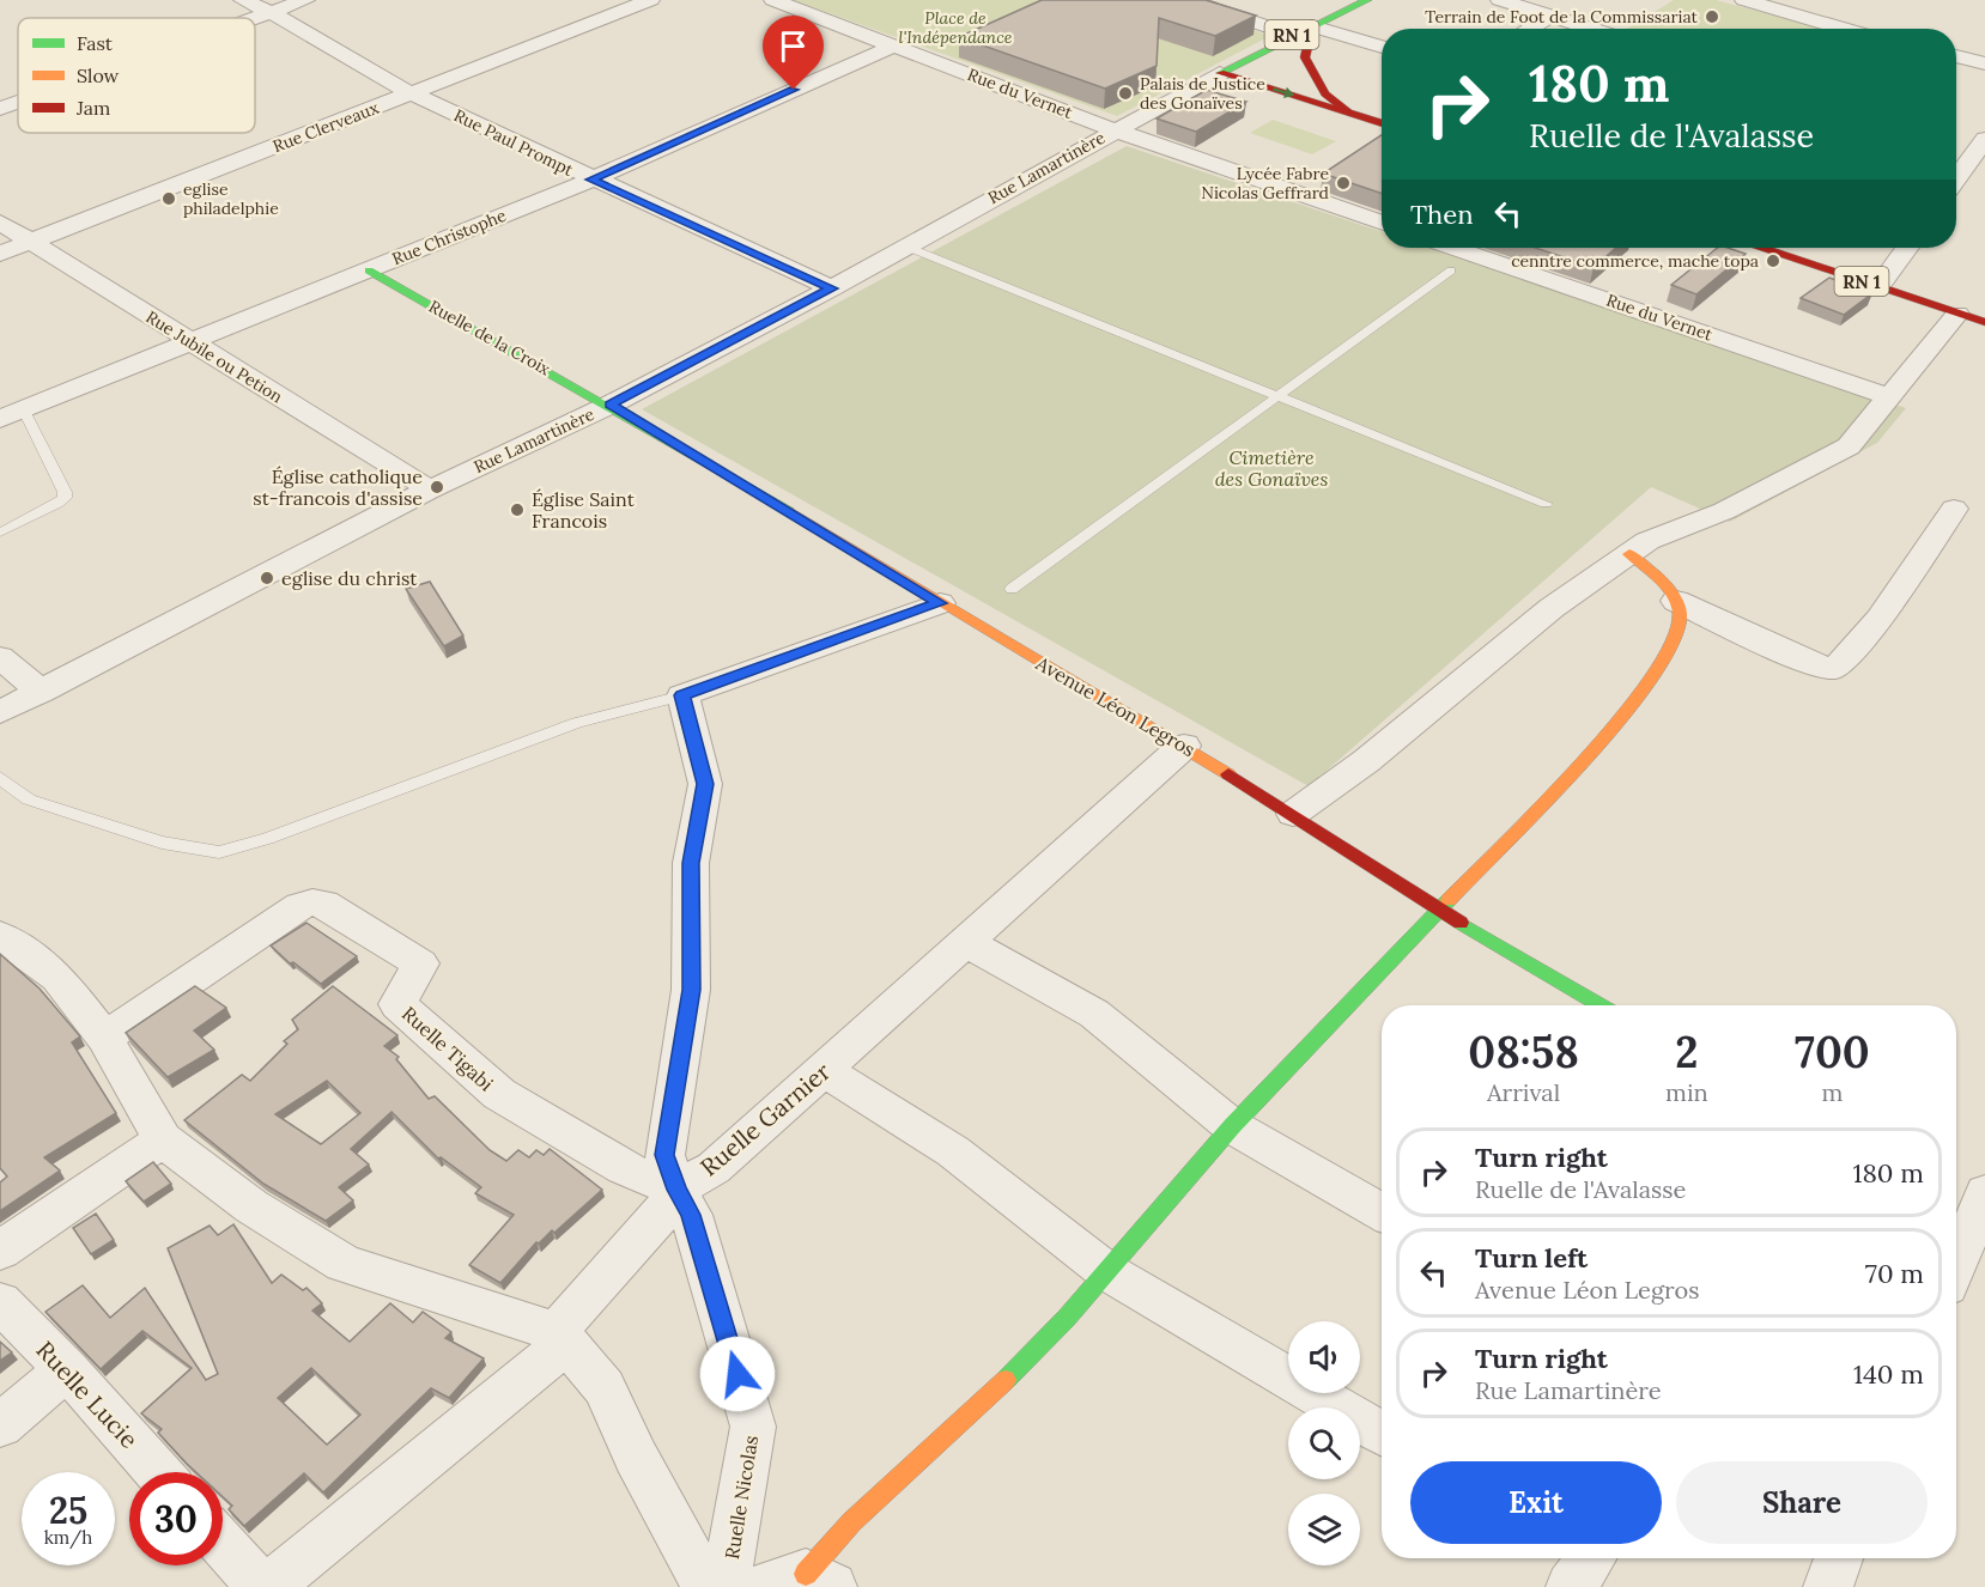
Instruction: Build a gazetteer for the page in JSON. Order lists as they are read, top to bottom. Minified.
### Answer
{"streets":{"street":["RN 1","Rue du Vernet","Rue Clerveaux","Rue Paul Prompt","Rue Lamartinère","Rue Christophe","Ruelle de la Croix","Rue Jubile ou Petion","Avenue Léon Legros","Ruelle Tigabi","Ruelle Garnier","Ruelle Lucie","Ruelle Nicolas"]},"crossings":[["RN 1","Rue Lamartinère"],["Rue du Vernet","Rue Lamartinère"],["Rue du Vernet","Rue Christophe"],["Rue Clerveaux","Rue Paul Prompt"],["Rue Clerveaux","Rue Jubile ou Petion"],["Rue Paul Prompt","Rue Lamartinère"],["Rue Paul Prompt","Rue Christophe"],["Rue Lamartinère","Ruelle de la Croix"],["Rue Lamartinère","Rue Jubile ou Petion"],["Rue Lamartinère","Avenue Léon Legros"],["Rue Christophe","Ruelle de la Croix"],["Rue Christophe","Rue Jubile ou Petion"],["Ruelle de la Croix","Avenue Léon Legros"],["Avenue Léon Legros","Ruelle Garnier"],["Ruelle Tigabi","Ruelle Garnier"],["Ruelle Tigabi","Ruelle Nicolas"],["Ruelle Garnier","Ruelle Nicolas"]],"parks":["Place de l'Indépendance","Cimetière des Gonaïves"],"places":["Terrain de Foot de la Commissariat","Palais de Justice des Gonaïves","Lycée Fabre Nicolas Geffrard","eglise philadelphie","cenntre commerce, mache topa","Église catholique st-francois d'assise","Église Saint Francois","eglise du christ"],"legend":["Fast","Slow","Jam"],"page":{"turn":["180 m","Ruelle de l'Avalasse"],"then":"Then","eta":["08:58","Arrival","2","min","700","m"],"list":[{"name":"Turn right","note":"Ruelle de l'Avalasse","value":"180 m"},{"name":"Turn left","note":"Avenue Léon Legros","value":"70 m"},{"name":"Turn right","note":"Rue Lamartinère","value":"140 m"}],"buttons":["Exit","Share"],"speed":"25 km/h","limit":"30"}}
